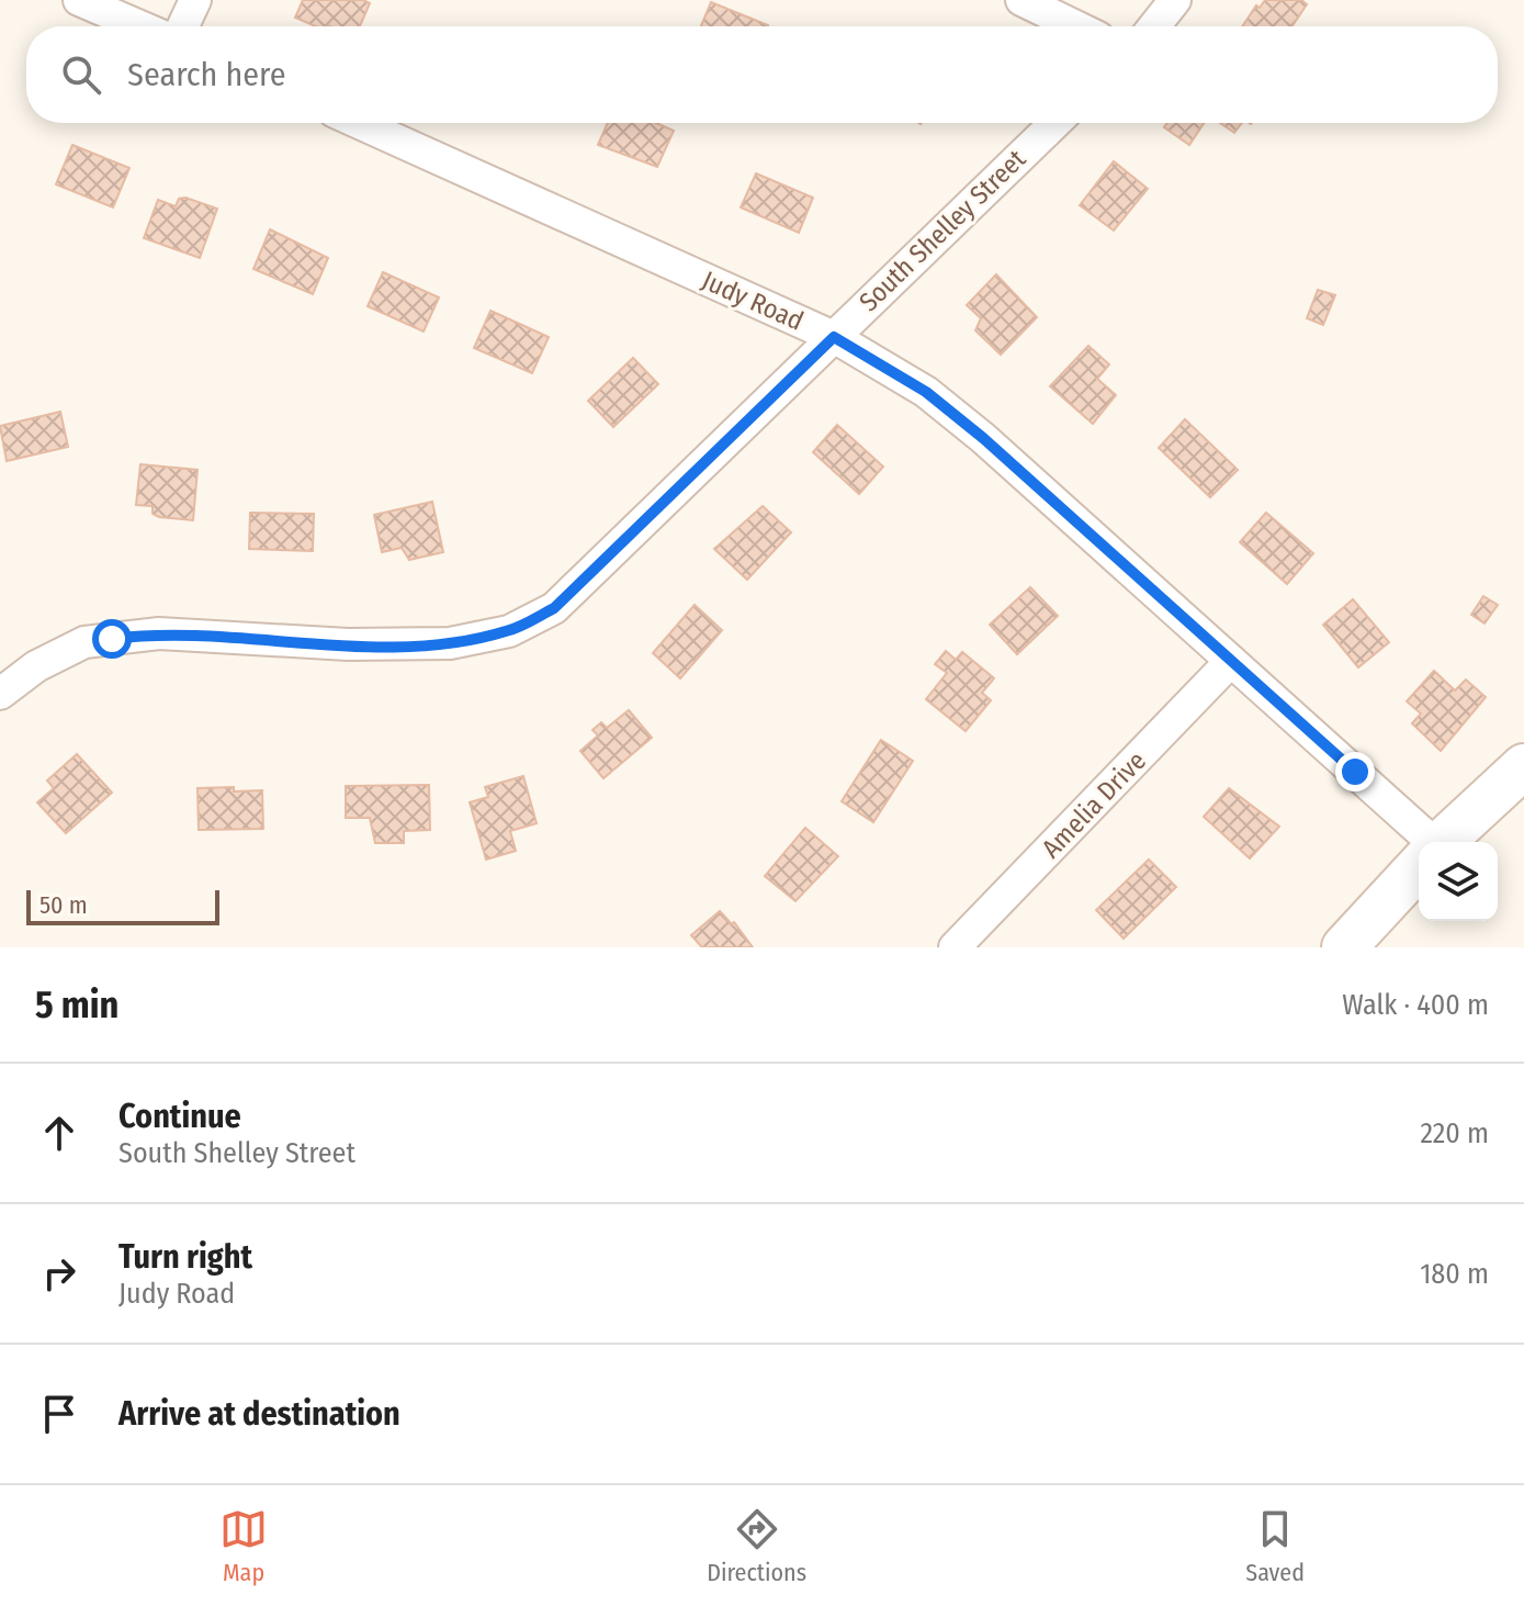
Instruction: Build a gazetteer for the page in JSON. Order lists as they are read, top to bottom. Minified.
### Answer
{"streets":{"street":["South Shelley Street","Judy Road","Amelia Drive"]},"crossings":[["South Shelley Street","Judy Road"],["Judy Road","Amelia Drive"]],"scale_bar":"50 m","page":{"search":"Search here","scale":"50 m","heading":["5 min","Walk · 400 m"],"list":[["Continue","South Shelley Street","220 m"],["Turn right","Judy Road","180 m"],"Arrive at destination"],"nav":["Map","Directions","Saved"]}}
